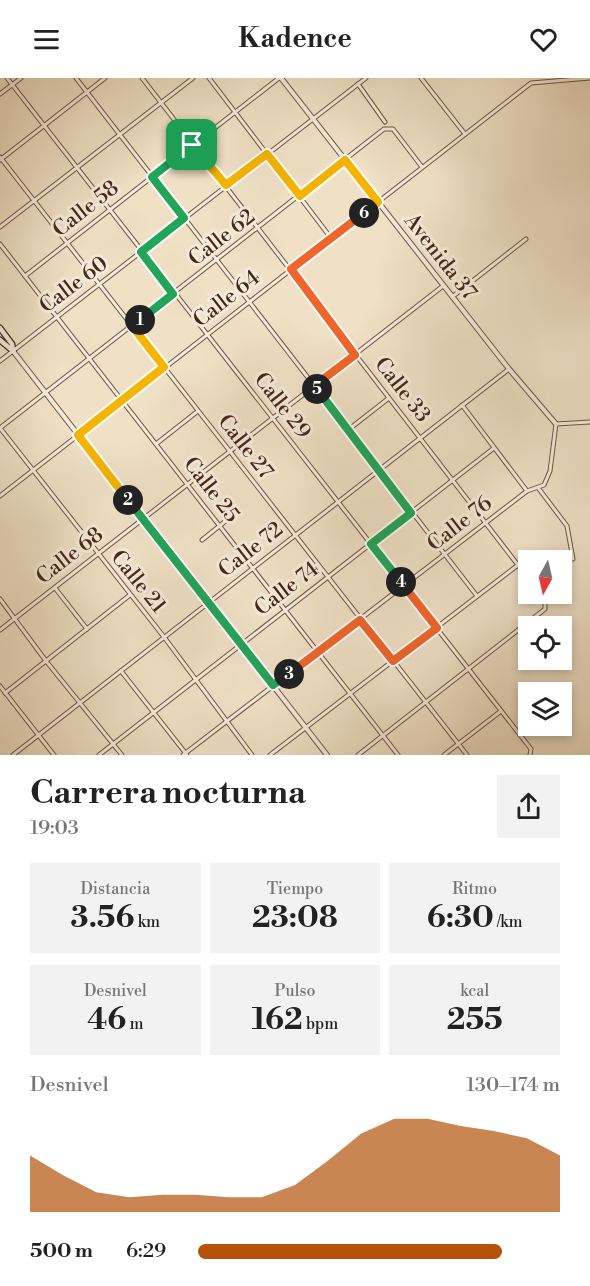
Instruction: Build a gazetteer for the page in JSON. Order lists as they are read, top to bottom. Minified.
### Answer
{"streets":{"street":["Calle 58","Calle 62","Avenida 37","Calle 60","Calle 64","Calle 33","Calle 29","Calle 27","Calle 25","Calle 76","Calle 72","Calle 68","Calle 21","Calle 74"]},"crossings":[["Calle 58","Avenida 37"],["Calle 58","Calle 33"],["Calle 58","Calle 29"],["Calle 58","Calle 27"],["Calle 58","Calle 25"],["Calle 62","Avenida 37"],["Calle 62","Calle 64"],["Calle 62","Calle 33"],["Calle 62","Calle 29"],["Calle 62","Calle 27"],["Calle 62","Calle 25"],["Calle 62","Calle 21"],["Avenida 37","Calle 60"],["Avenida 37","Calle 64"],["Avenida 37","Calle 72"],["Avenida 37","Calle 68"],["Calle 60","Calle 33"],["Calle 60","Calle 29"],["Calle 60","Calle 27"],["Calle 60","Calle 25"],["Calle 64","Calle 33"],["Calle 64","Calle 29"],["Calle 64","Calle 27"],["Calle 64","Calle 25"],["Calle 64","Calle 21"],["Calle 33","Calle 76"],["Calle 33","Calle 72"],["Calle 33","Calle 68"],["Calle 33","Calle 74"],["Calle 29","Calle 76"],["Calle 29","Calle 72"],["Calle 29","Calle 68"],["Calle 29","Calle 74"],["Calle 27","Calle 76"],["Calle 27","Calle 72"],["Calle 27","Calle 68"],["Calle 27","Calle 74"],["Calle 25","Calle 76"],["Calle 25","Calle 72"],["Calle 25","Calle 68"],["Calle 25","Calle 74"],["Calle 76","Calle 21"],["Calle 72","Calle 21"],["Calle 68","Calle 21"],["Calle 21","Calle 74"]],"north":"bottom","page":{"header":"Kadence","pins":["6","1","5","2","4","3"],"heading":["Carrera nocturna","19:03"],"stats":[["Distancia","3.56 km"],["Tiempo","23:08"],["Ritmo","6:30 /km"],["Desnivel","46 m"],["Pulso","162 bpm"],["kcal","255"]],"chart":["Desnivel","130–174 m"],"list":[{"name":"500 m","note":"6:29"}]}}
